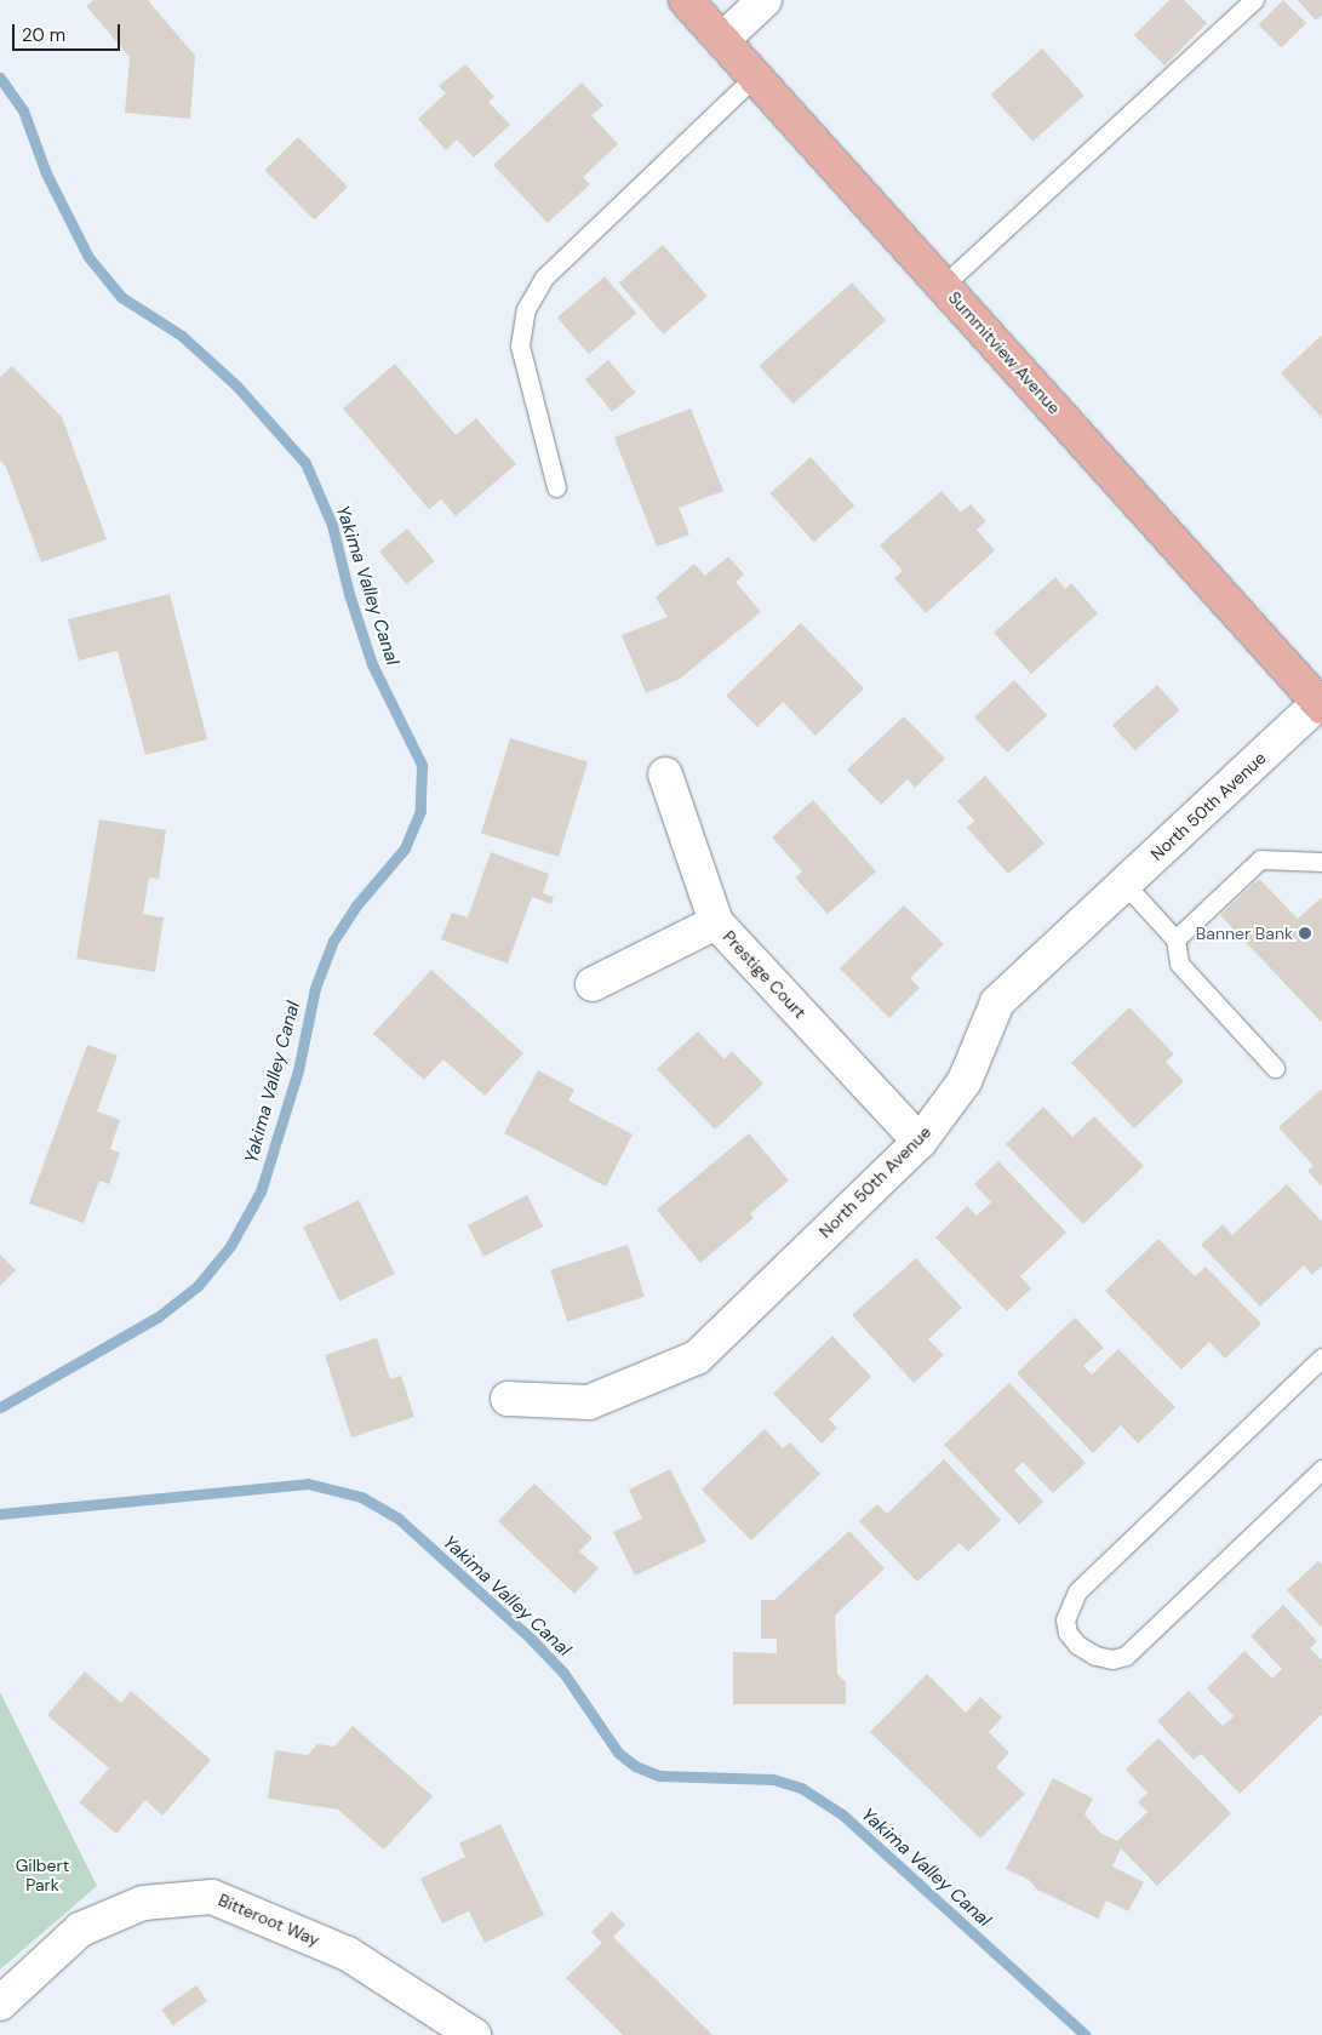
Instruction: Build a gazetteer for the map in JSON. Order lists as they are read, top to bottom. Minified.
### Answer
{"streets":{"main road":["Summitview Avenue"],"street":["North 50th Avenue","Prestige Court","Bitteroot Way"]},"crossings":[["Summitview Avenue","North 50th Avenue"],["North 50th Avenue","Prestige Court"]],"water":["Yakima Valley Canal"],"parks":["Gilbert Park"],"places":["Banner Bank"],"scale_bar":"20 m"}
